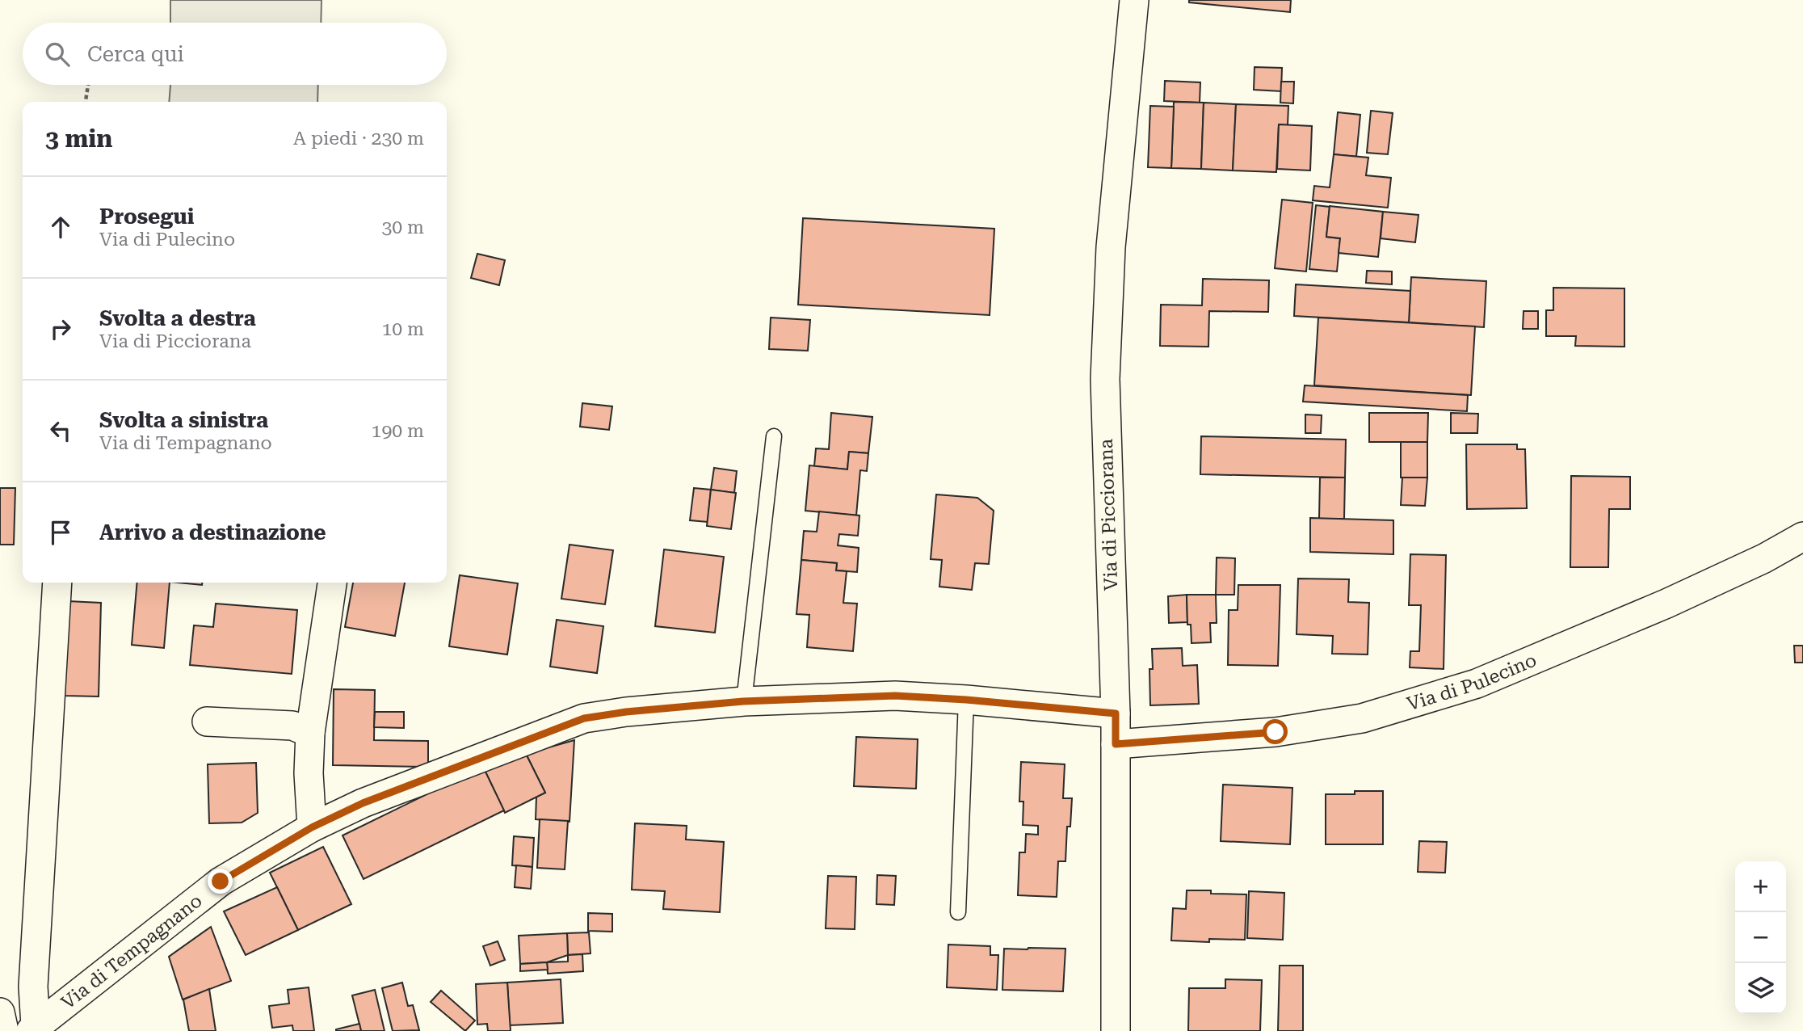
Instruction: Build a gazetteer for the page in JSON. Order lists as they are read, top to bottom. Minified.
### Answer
{"streets":{"street":["Via di Picciorana","Via di Pulecino","Via di Tempagnano"]},"crossings":[["Via di Picciorana","Via di Pulecino"],["Via di Picciorana","Via di Tempagnano"]],"page":{"search":"Cerca qui","heading":["3 min","A piedi · 230 m"],"list":[["Prosegui","Via di Pulecino","30 m"],["Svolta a destra","Via di Picciorana","10 m"],["Svolta a sinistra","Via di Tempagnano","190 m"],"Arrivo a destinazione"],"map_buttons":["+","−"]}}
